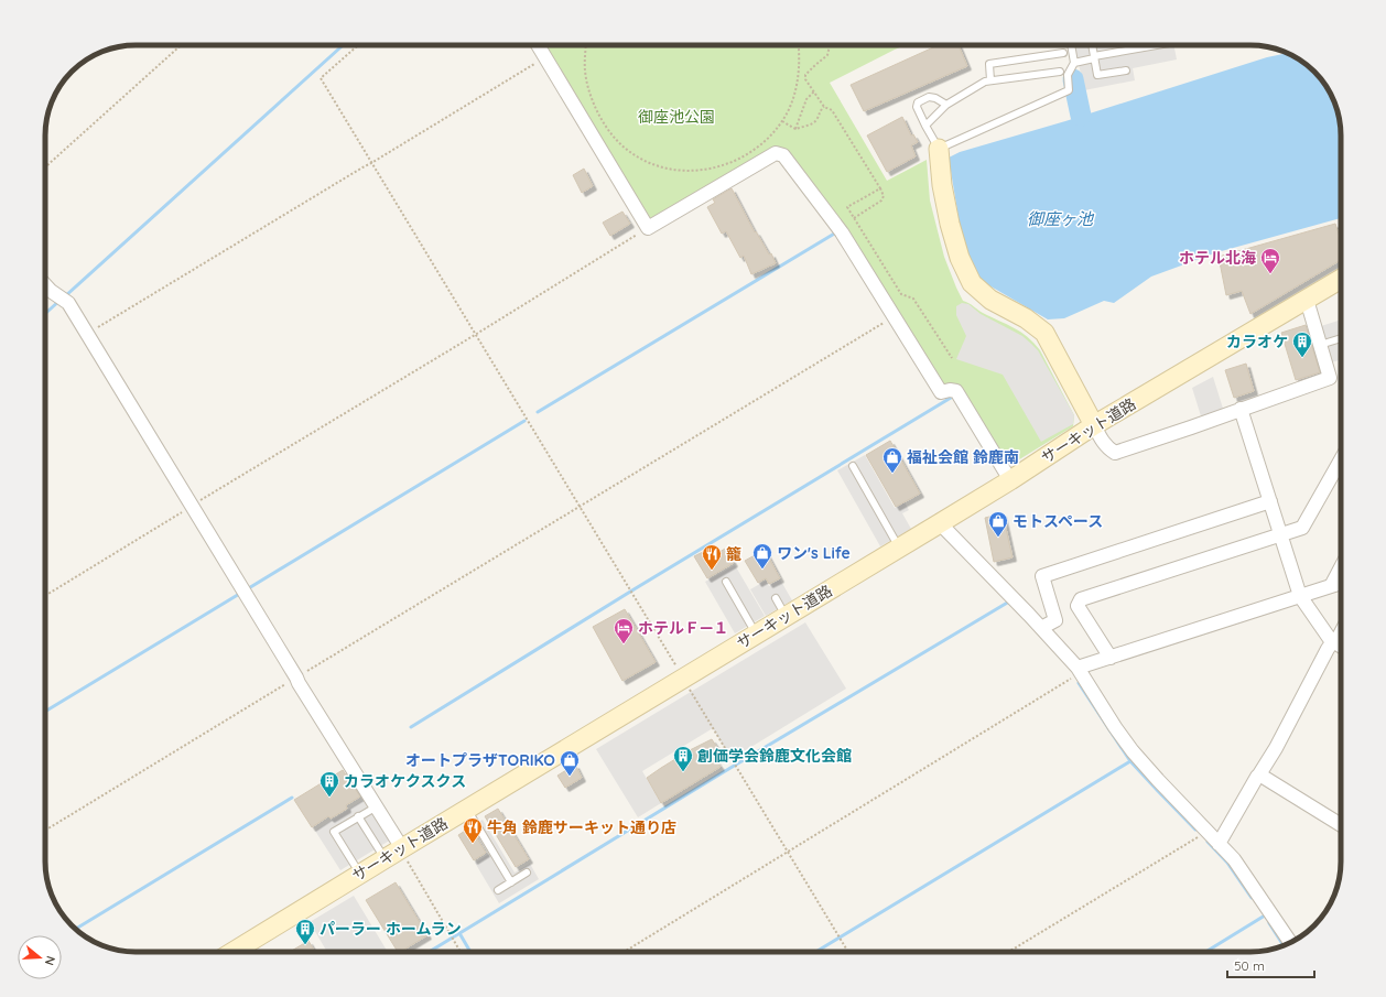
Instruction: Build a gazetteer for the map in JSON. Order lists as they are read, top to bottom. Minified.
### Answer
{"streets":{"street":["サーキット道路"]},"water":["御座ヶ池"],"parks":["御座池公園"],"places":{"hotel":["ホテル北海","ホテルＦ―１"],"building":["カラオケ","創価学会鈴鹿文化会館","カラオケクスクス","パーラー ホームラン"],"shop":["福祉会館 鈴鹿南","モトスペース","ワン's Life","オートプラザTORIKO"],"restaurant":["籠","牛角 鈴鹿サーキット通り店"]},"scale_bar":"50 m","north":"right"}
